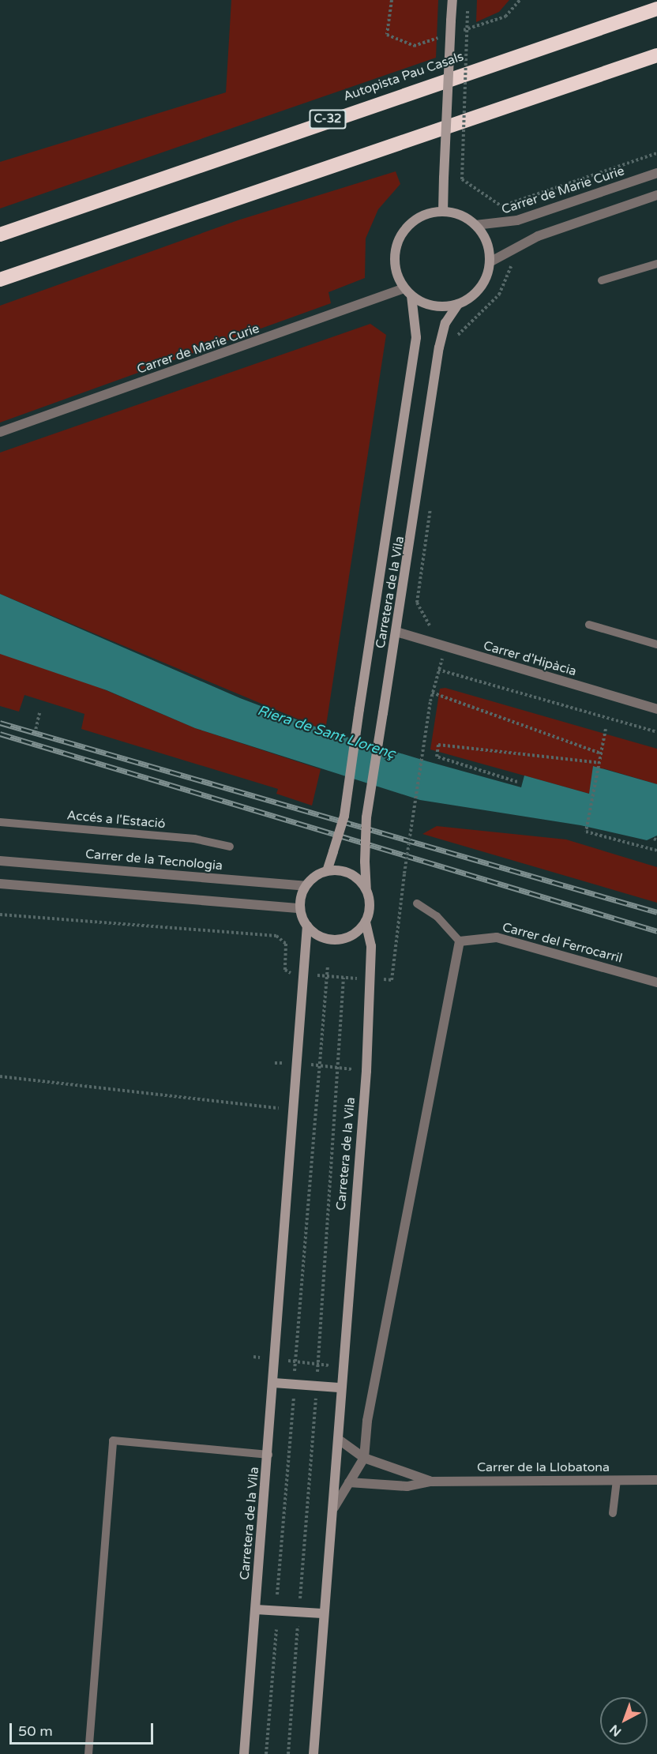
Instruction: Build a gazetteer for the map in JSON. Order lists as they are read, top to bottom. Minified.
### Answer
{"streets":{"highway":["Autopista Pau Casals","C-32"],"street":["Carrer de Marie Curie","Carretera de la Vila","Carrer d'Hipàcia","Carrer de la Tecnologia","Carrer del Ferrocarril","Carrer de la Llobatona"],"lane":["Accés a l'Estació"]},"crossings":[["Carrer de Marie Curie","Carretera de la Vila"],["Carretera de la Vila","Carrer d'Hipàcia"],["Carretera de la Vila","Carrer de la Tecnologia"],["Carretera de la Vila","Carrer de la Llobatona"]],"water":["Riera de Sant Llorenç"],"scale_bar":"50 m","north":"bottom left"}
